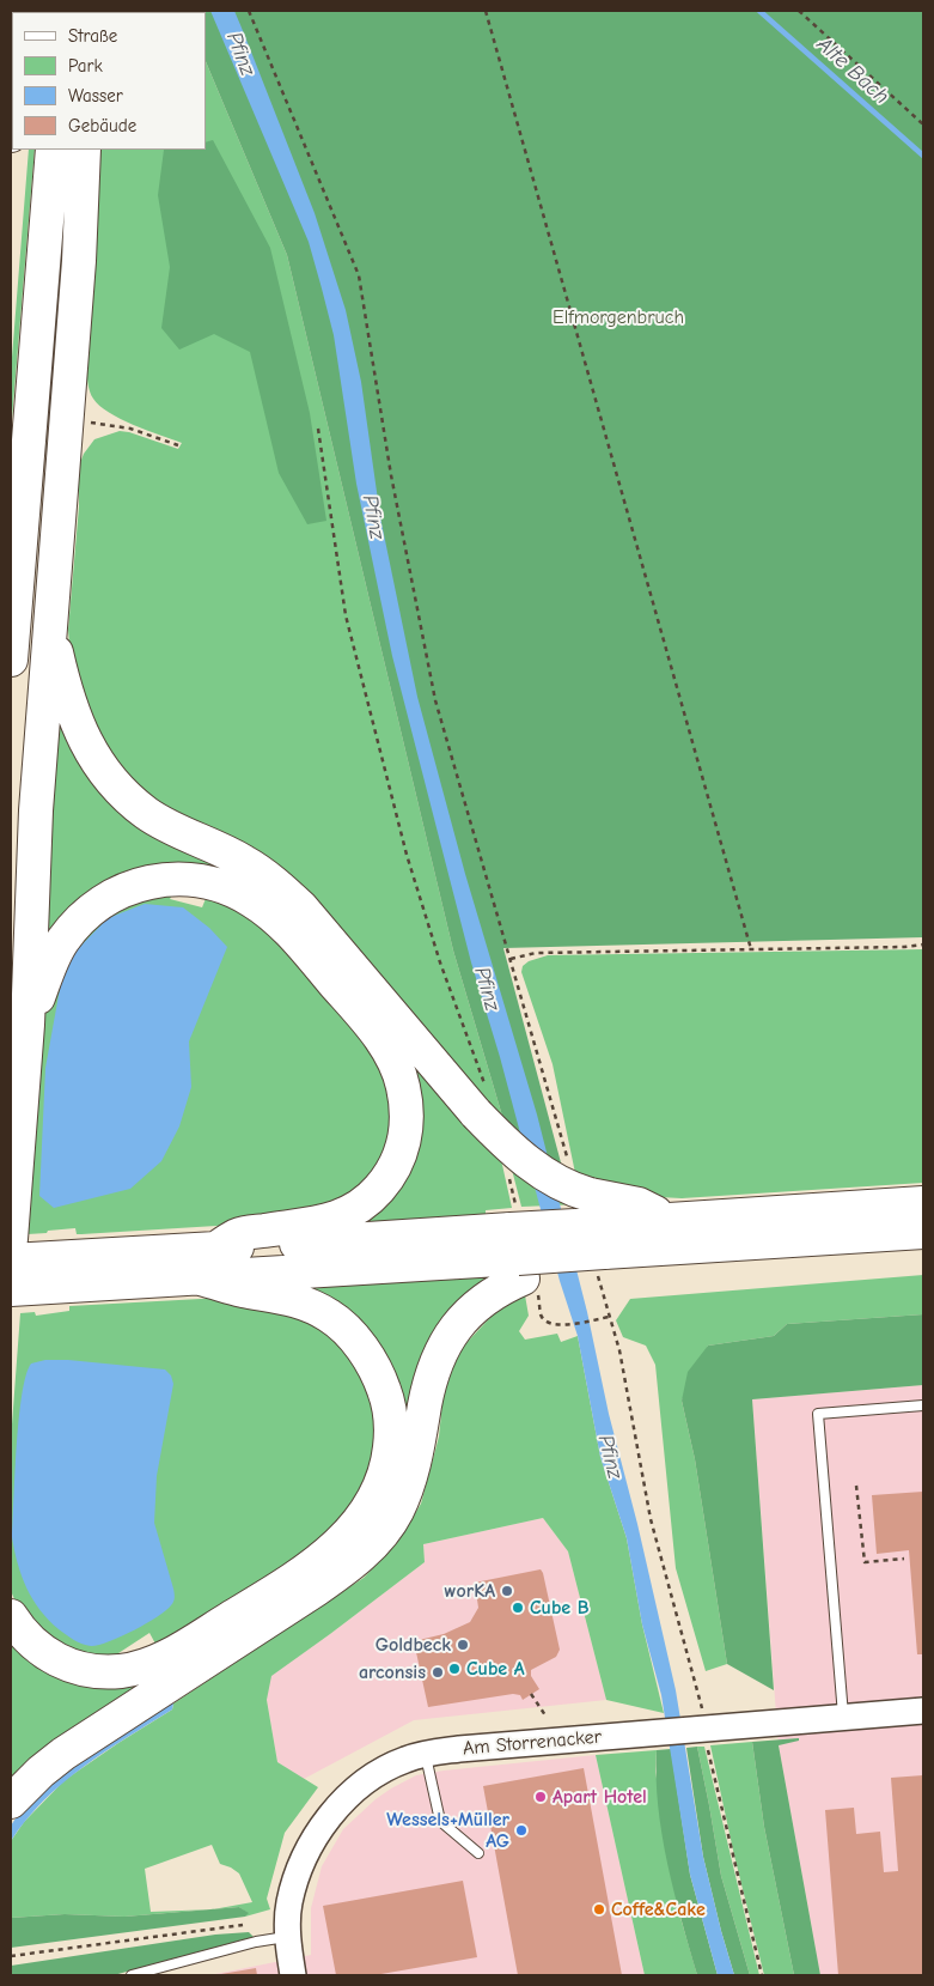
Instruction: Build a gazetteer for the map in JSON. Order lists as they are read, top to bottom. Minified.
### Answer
{"streets":{"street":["Am Storrenacker"]},"water":["Pfinz","Alte Bach"],"parks":["Elfmorgenbruch"],"places":["worKA","Cube B","Goldbeck","Cube A","arconsis","Apart Hotel","Wessels+Müller AG","Coffe&Cake"],"legend":["Straße","Park","Wasser","Gebäude"]}
